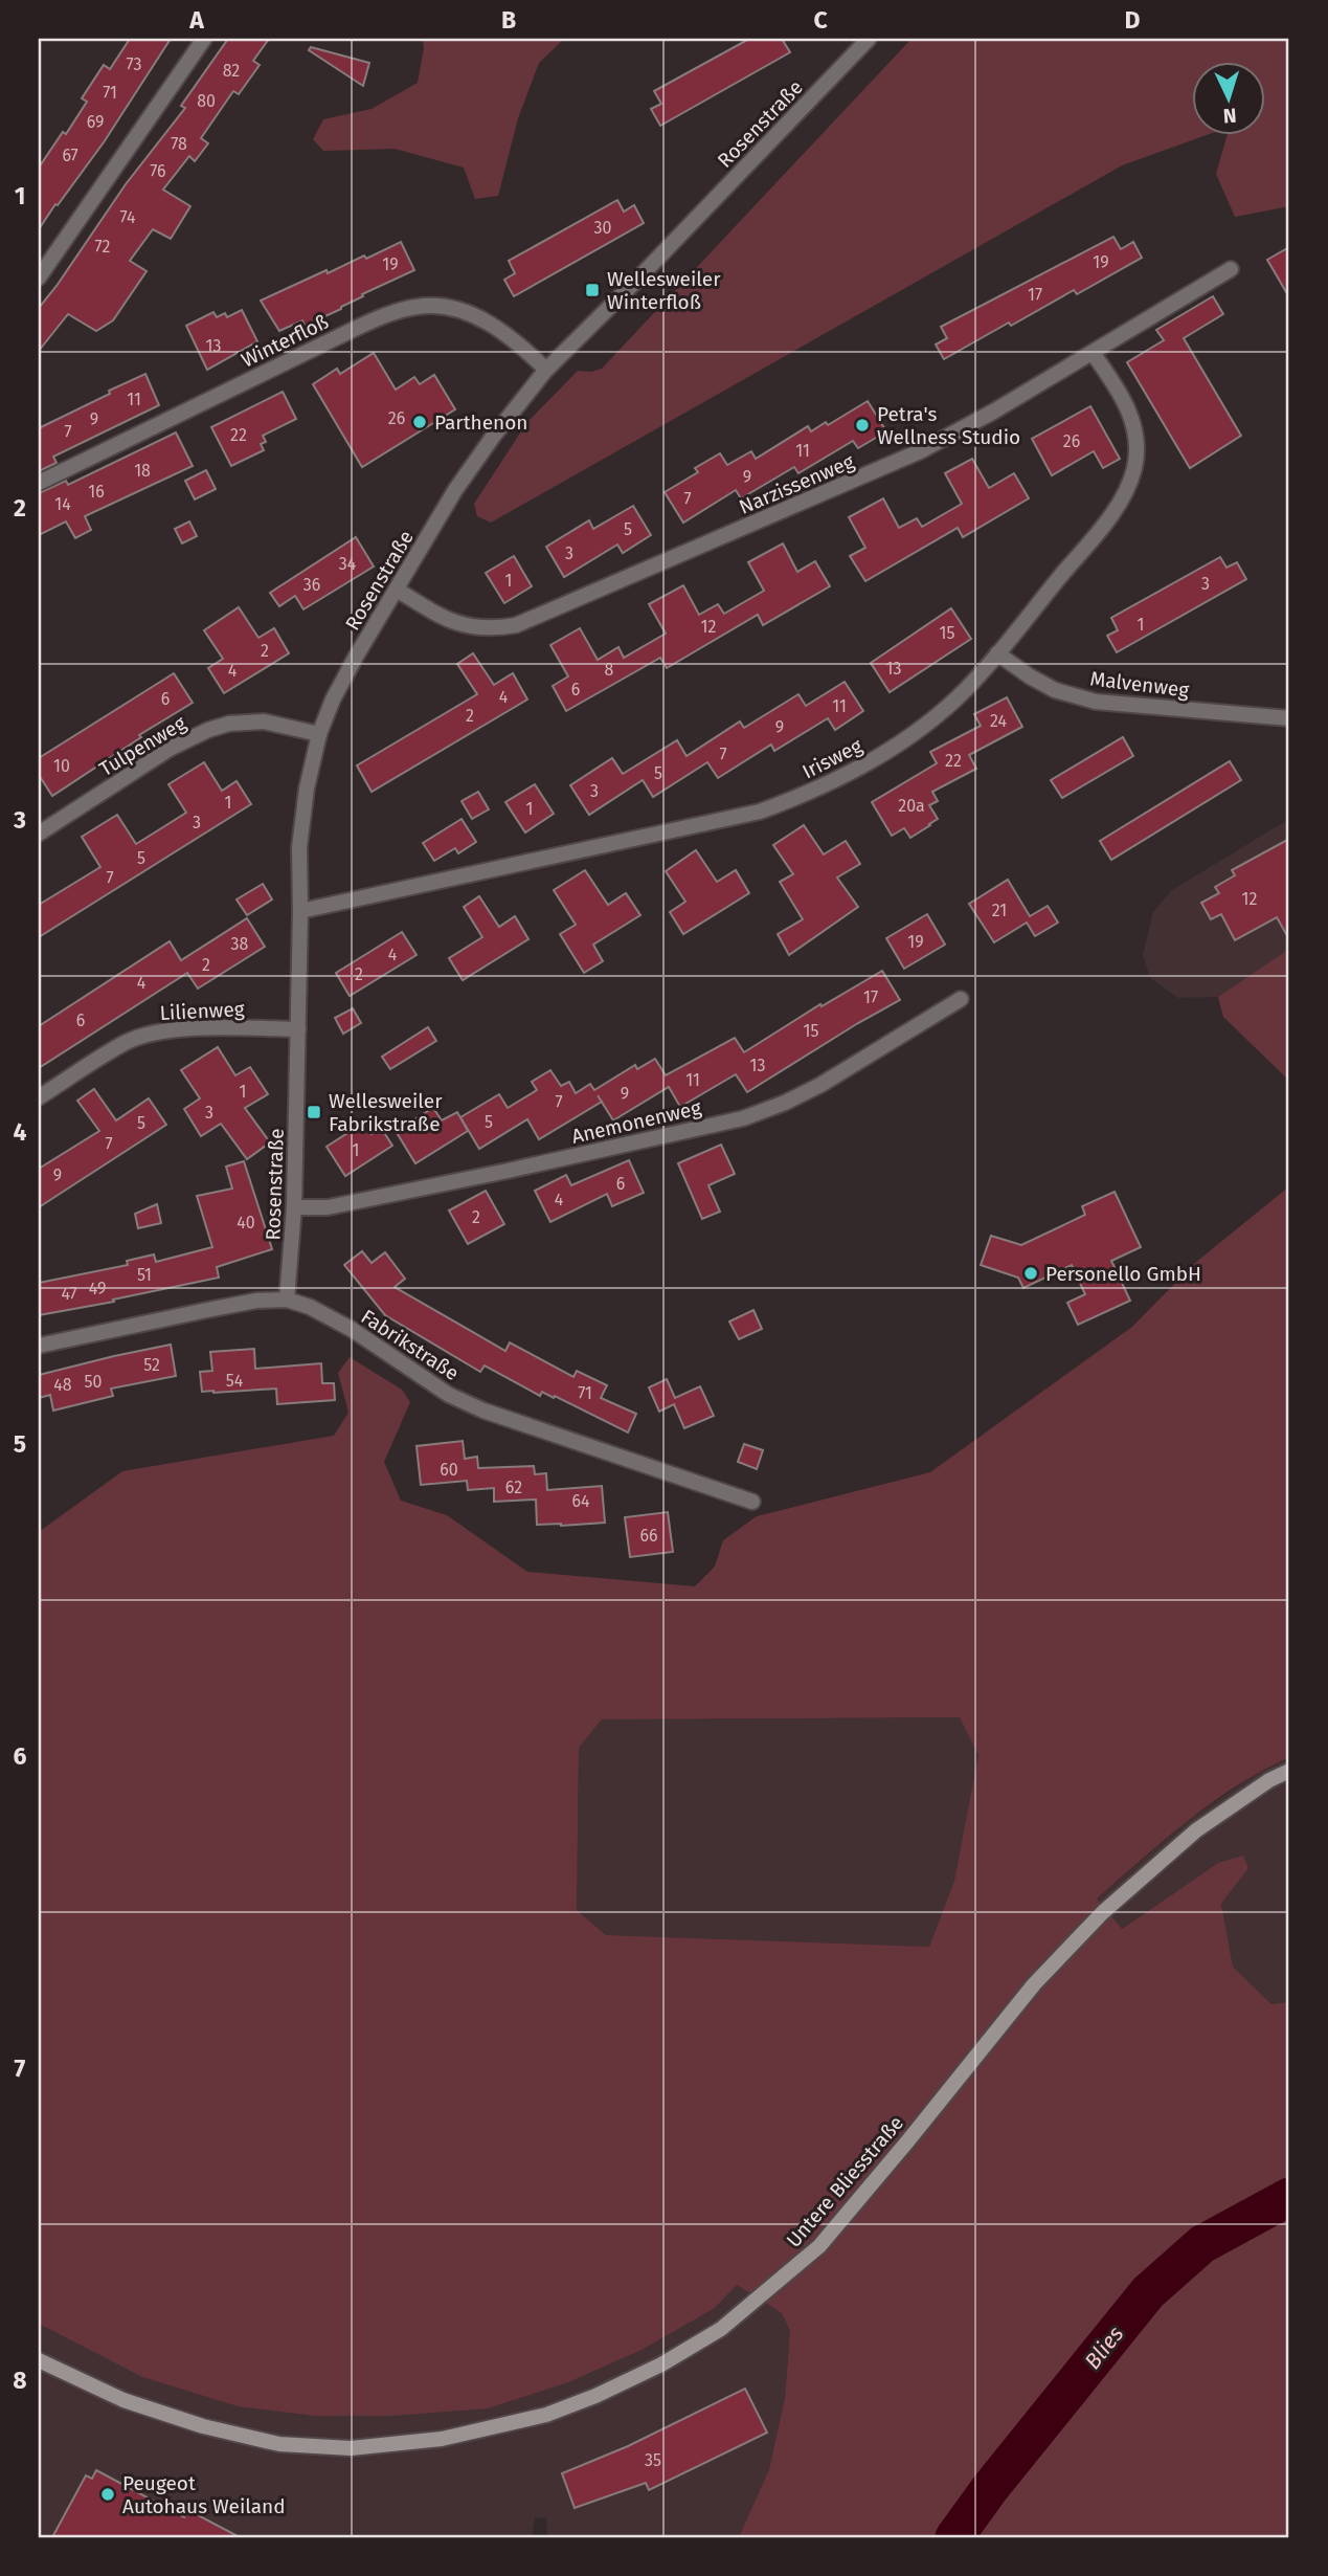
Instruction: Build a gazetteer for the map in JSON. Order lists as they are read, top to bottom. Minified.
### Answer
{"streets":{"main road":["Untere Bliesstraße"],"street":["Rosenstraße","Winterfloß","Narzissenweg","Malvenweg","Tulpenweg","Irisweg","Lilienweg","Anemonenweg","Fabrikstraße"]},"crossings":[["Rosenstraße","Winterfloß"],["Rosenstraße","Narzissenweg"],["Rosenstraße","Tulpenweg"],["Rosenstraße","Irisweg"],["Rosenstraße","Lilienweg"],["Rosenstraße","Anemonenweg"],["Rosenstraße","Fabrikstraße"],["Narzissenweg","Irisweg"],["Malvenweg","Irisweg"]],"water":["Blies"],"places":{"transit":["Wellesweiler Winterfloß","Wellesweiler Fabrikstraße"],"other":["Parthenon","Petra's Wellness Studio","Personello GmbH","Peugeot Autohaus Weiland"]},"house_numbers":["73","82","71","80","69","78","67","76","74","30","72","19","19","17","13","11","26","9","7","22","26","11","18","9","16","7","14","5","3","34","1","3","36","1","12","15","2","13","8","4","6","4","6","11","2","24","9","7","22","10","5","3","1","20a","1","3","5","7","12","21","19","38","4","2","2","4","17","6","15","13","11","1","9","7","3","5","5","7","1","9","6","4","2","40","51","49","47","52","54","50","48","71","60","62","64","66","35"],"north":"bottom","grid":{"columns":["A","B","C","D"],"rows":["1","2","3","4","5","6","7","8"]}}
